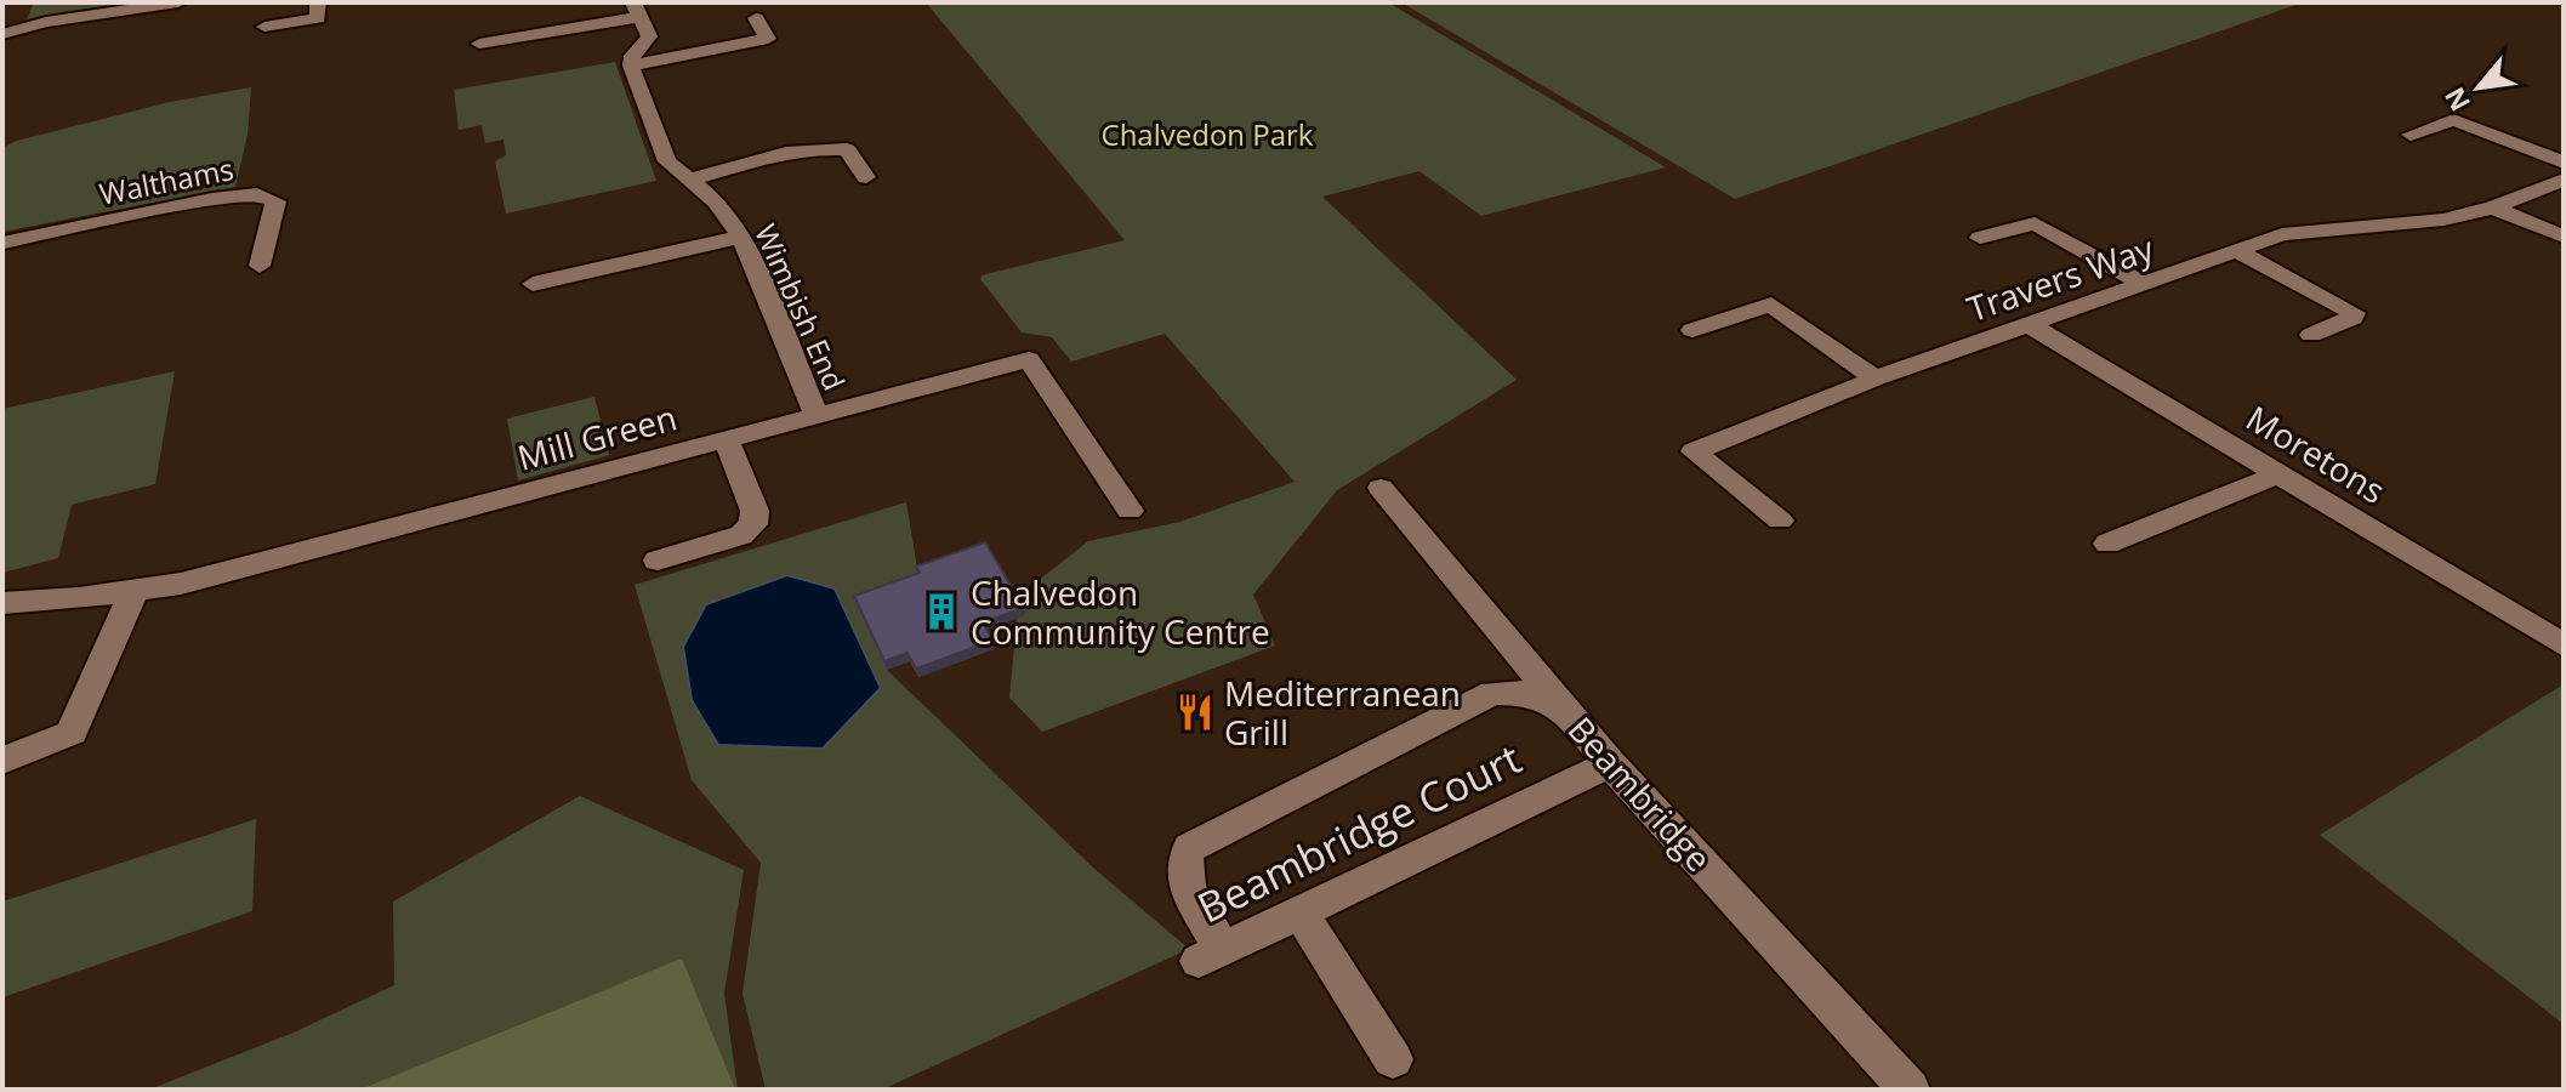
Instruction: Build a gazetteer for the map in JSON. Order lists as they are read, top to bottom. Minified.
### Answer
{"streets":{"street":["Walthams","Travers Way","Wimbish End","Mill Green","Moretons","Beambridge","Beambridge Court"]},"crossings":[["Travers Way","Moretons"],["Wimbish End","Mill Green"],["Beambridge","Beambridge Court"]],"parks":["Chalvedon Park"],"places":{"building":["Chalvedon Community Centre"],"restaurant":["Mediterranean Grill"]},"north":"bottom left"}
